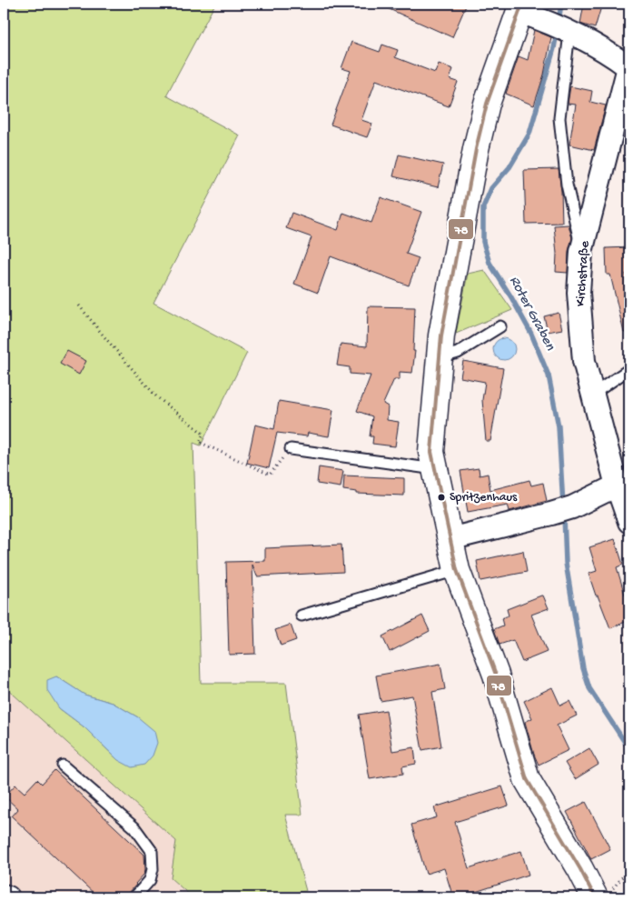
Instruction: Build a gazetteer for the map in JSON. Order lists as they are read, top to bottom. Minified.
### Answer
{"streets":{"street":["Kirchstraße"]},"water":["Roter Graben"],"places":["Spritzenhaus"],"lines":["transit line 78"]}
